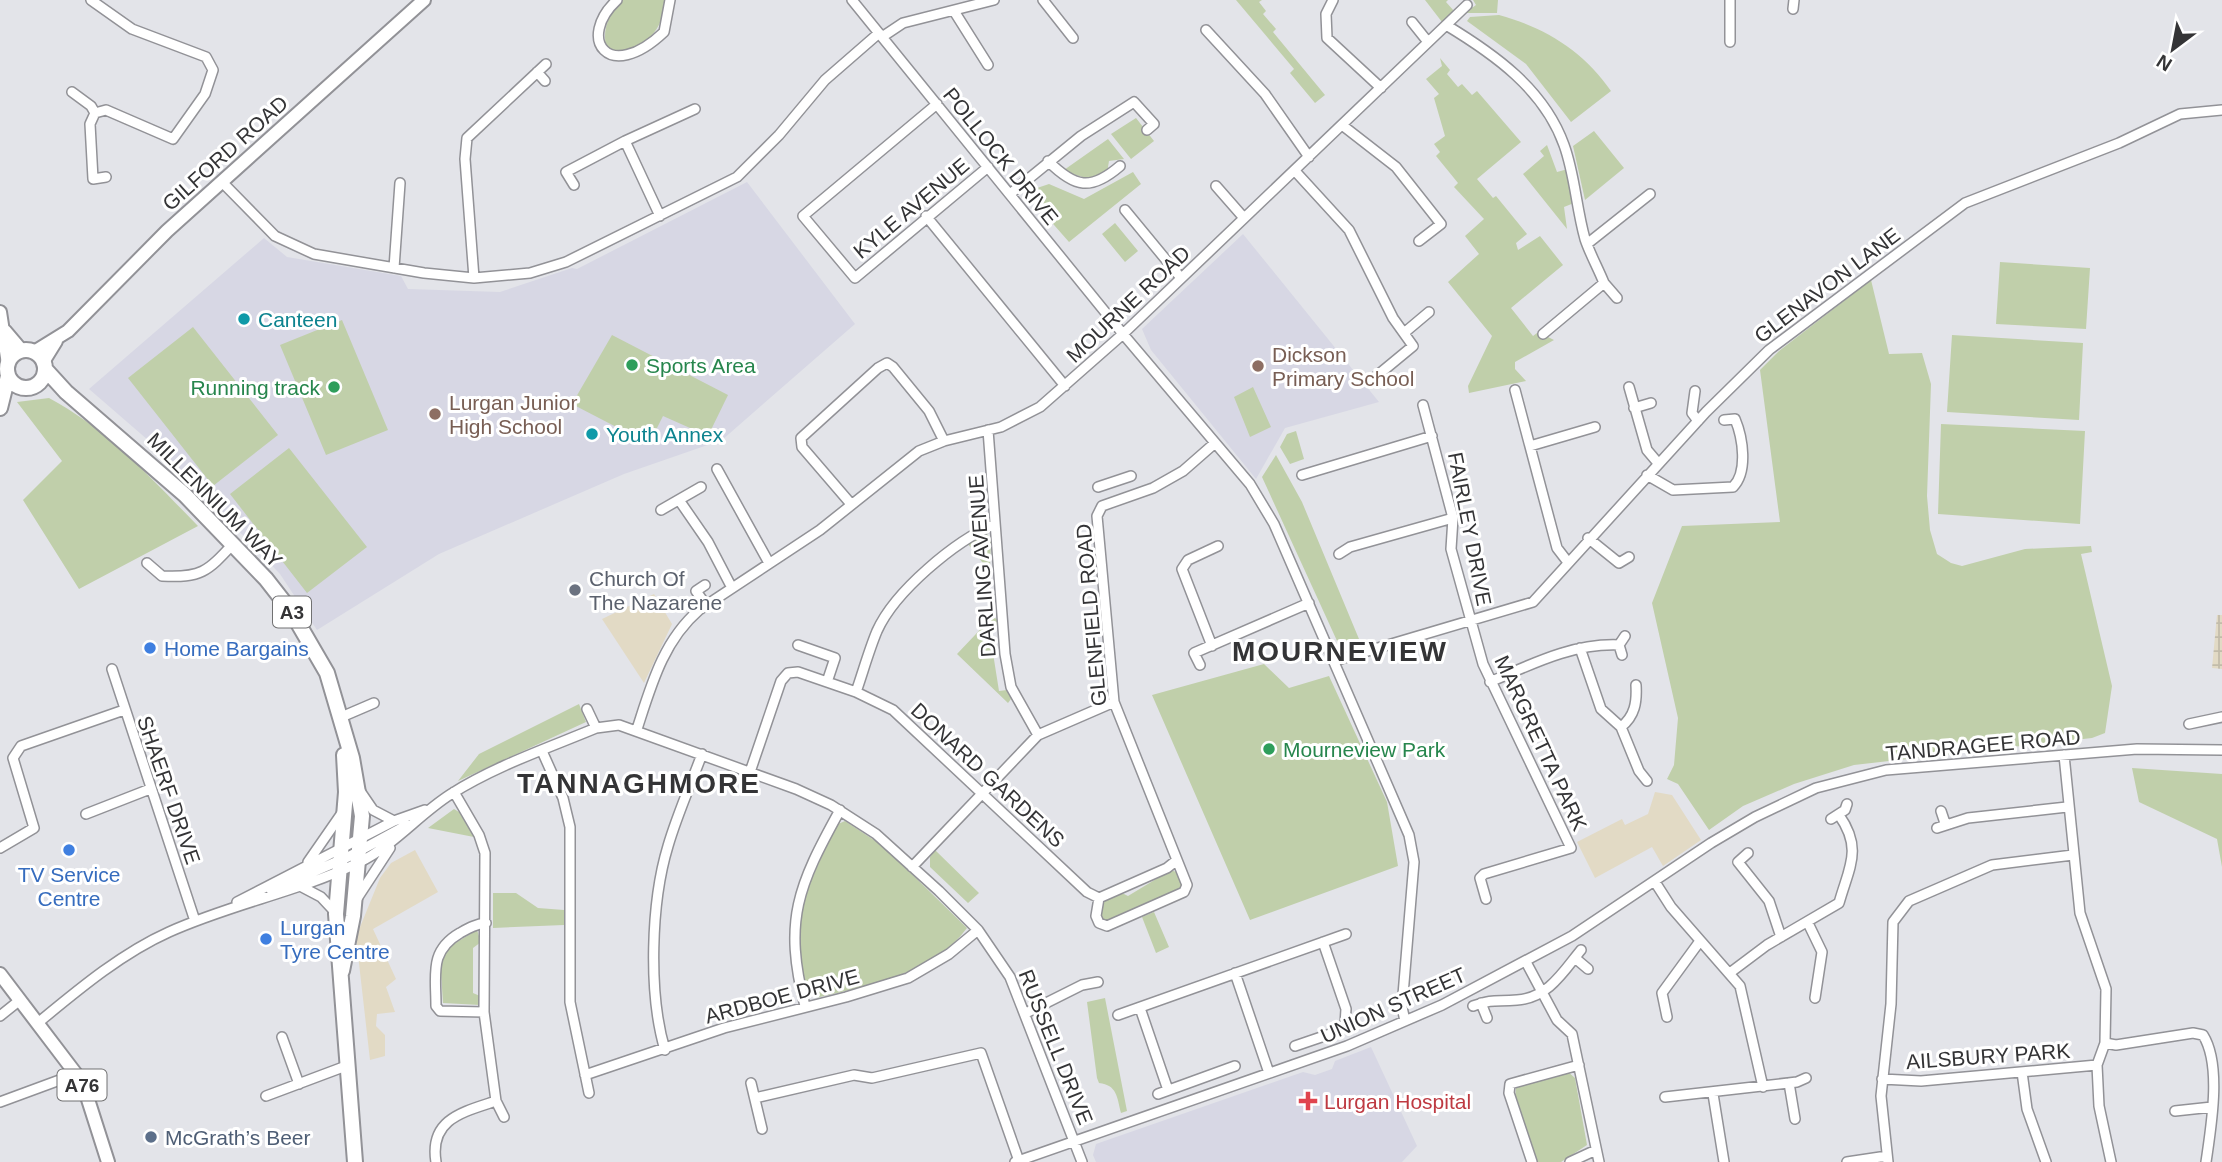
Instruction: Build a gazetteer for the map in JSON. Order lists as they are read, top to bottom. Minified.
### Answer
{"streets":{"highway":["MILLENNIUM WAY","A3"],"main road":["GILFORD ROAD","A76"],"street":["POLLOCK DRIVE","KYLE AVENUE","GLENAVON LANE","MOURNE ROAD","FAIRLEY DRIVE","DARLING AVENUE","GLENFIELD ROAD","MARGRETTA PARK","TANDRAGEE ROAD","DONARD GARDENS","SHAERF DRIVE","ARDBOE DRIVE","UNION STREET","RUSSELL DRIVE","AILSBURY PARK"]},"crossings":[["GILFORD ROAD","MILLENNIUM WAY"],["POLLOCK DRIVE","KYLE AVENUE"],["POLLOCK DRIVE","MOURNE ROAD"],["POLLOCK DRIVE","GLENFIELD ROAD"],["POLLOCK DRIVE","UNION STREET"],["GLENAVON LANE","FAIRLEY DRIVE"],["GLENAVON LANE","MARGRETTA PARK"],["MOURNE ROAD","DARLING AVENUE"],["MOURNE ROAD","RUSSELL DRIVE"],["FAIRLEY DRIVE","MARGRETTA PARK"],["GLENFIELD ROAD","DONARD GARDENS"],["TANDRAGEE ROAD","UNION STREET"],["DONARD GARDENS","RUSSELL DRIVE"],["ARDBOE DRIVE","RUSSELL DRIVE"],["UNION STREET","RUSSELL DRIVE"]],"districts":["MOURNEVIEW","TANNAGHMORE"],"places":{"other":["Canteen","Sports Area","Dickson Primary School","Running track","Lurgan Junior High School","Youth Annex","Church Of The Nazarene","Home Bargains","Mourneview Park","TV Service Centre","Lurgan Tyre Centre","McGrath’s Beer"],"health":["Lurgan Hospital"]},"north":"bottom left"}
